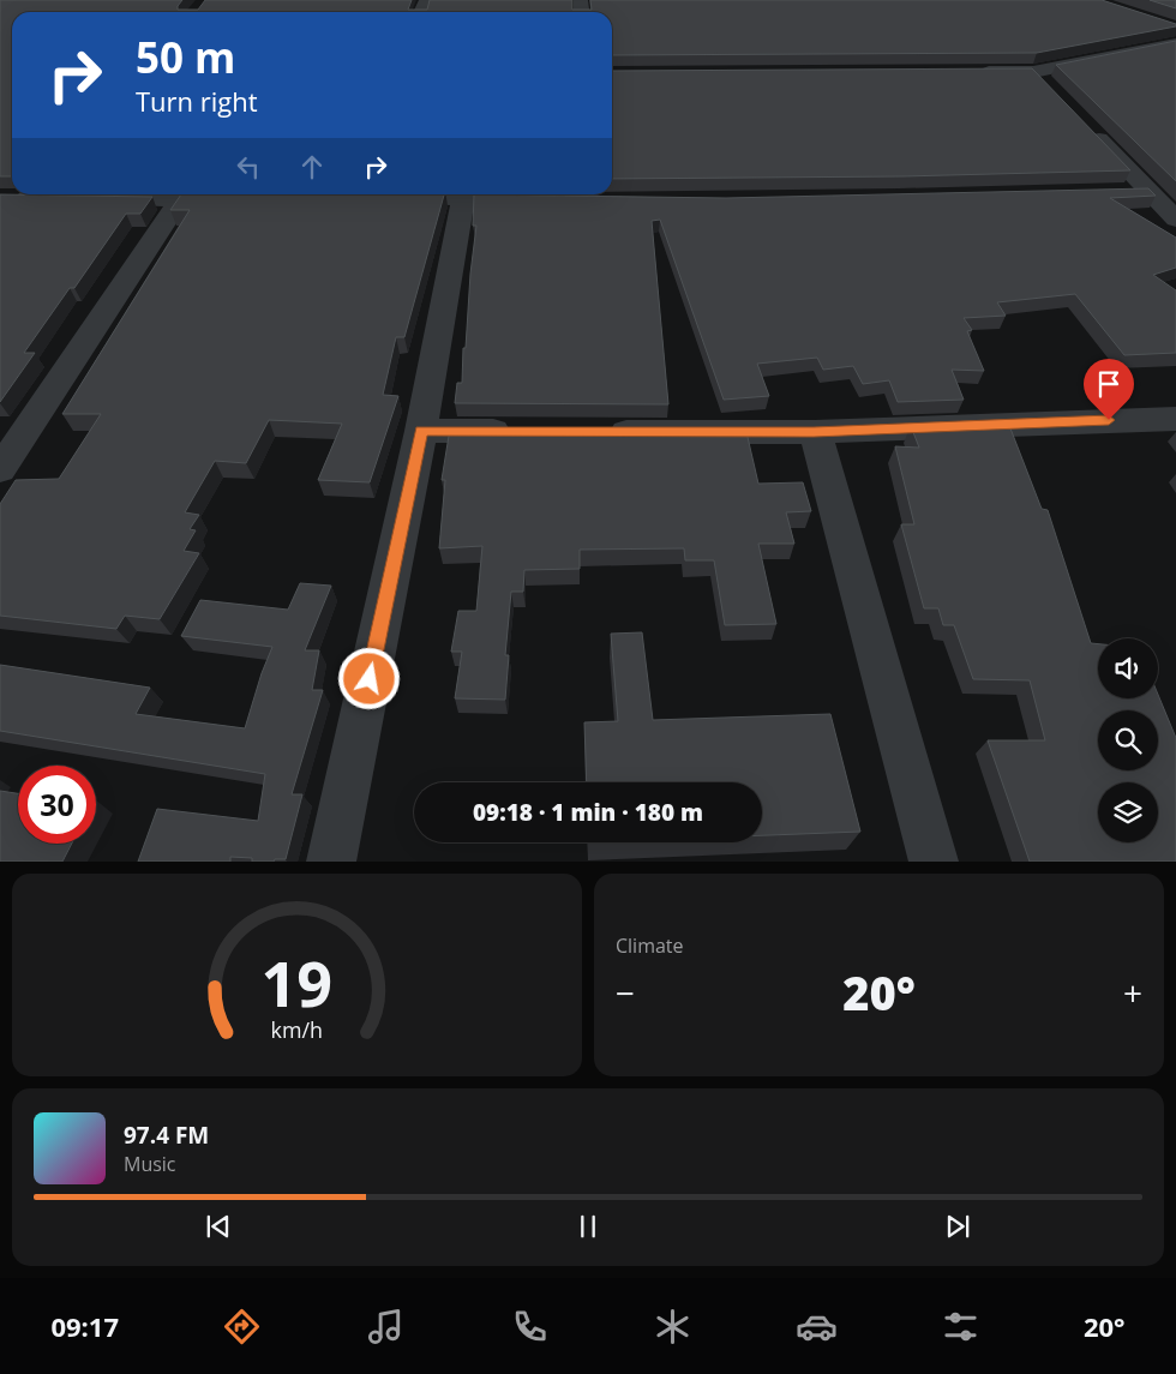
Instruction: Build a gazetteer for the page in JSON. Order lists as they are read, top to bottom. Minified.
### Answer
{"page":{"turn":["50 m","Turn right"],"limit":"30","trip":"09:18 · 1 min · 180 m","tile":"Climate","heat":["−","20°","+"],"song":["97.4 FM","Music"],"tabs":["09:17","20°"],"gauge":["19","km/h"]}}
